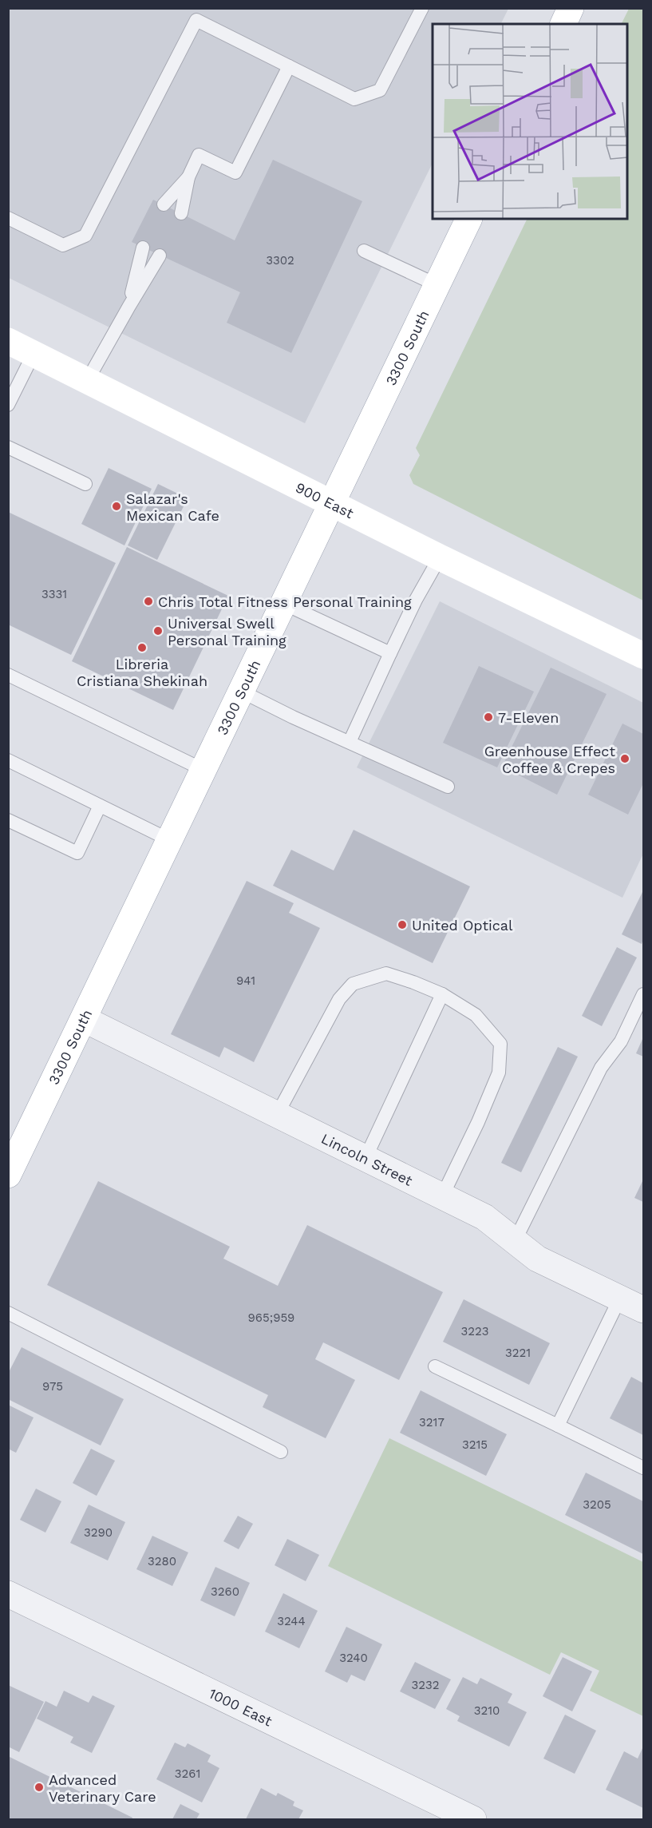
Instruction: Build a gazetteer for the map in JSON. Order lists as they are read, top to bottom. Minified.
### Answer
{"streets":{"main road":["3300 South","900 East"],"street":["Lincoln Street","1000 East"]},"crossings":[["3300 South","900 East"],["3300 South","Lincoln Street"]],"places":["Salazar's Mexican Cafe","Chris Total Fitness Personal Training","Universal Swell Personal Training","Libreria Cristiana Shekinah","7-Eleven","Greenhouse Effect Coffee & Crepes","United Optical","Advanced Veterinary Care"],"house_numbers":["3302","3331","941","965;959","3223","3221","975","3217","3215","3205","3290","3280","3260","3244","3240","3232","3210","3261"]}
